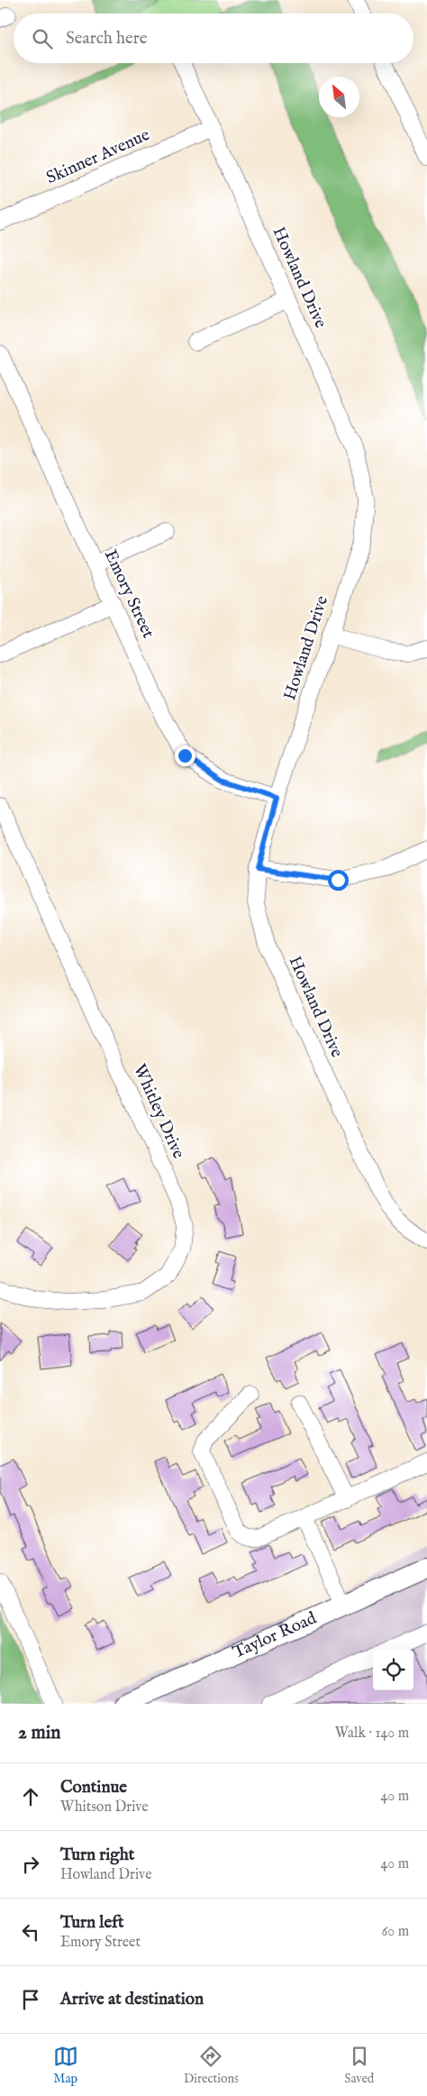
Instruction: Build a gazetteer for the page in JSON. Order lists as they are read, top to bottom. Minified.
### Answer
{"streets":{"main road":["Taylor Road"],"street":["Skinner Avenue","Howland Drive","Emory Street","Whitley Drive"]},"crossings":[["Skinner Avenue","Howland Drive"],["Howland Drive","Emory Street"]],"north":"top left","page":{"search":"Search here","heading":["2 min","Walk · 140 m"],"list":[["Continue","Whitson Drive","40 m"],["Turn right","Howland Drive","40 m"],["Turn left","Emory Street","60 m"],"Arrive at destination"],"nav":["Map","Directions","Saved"]}}
